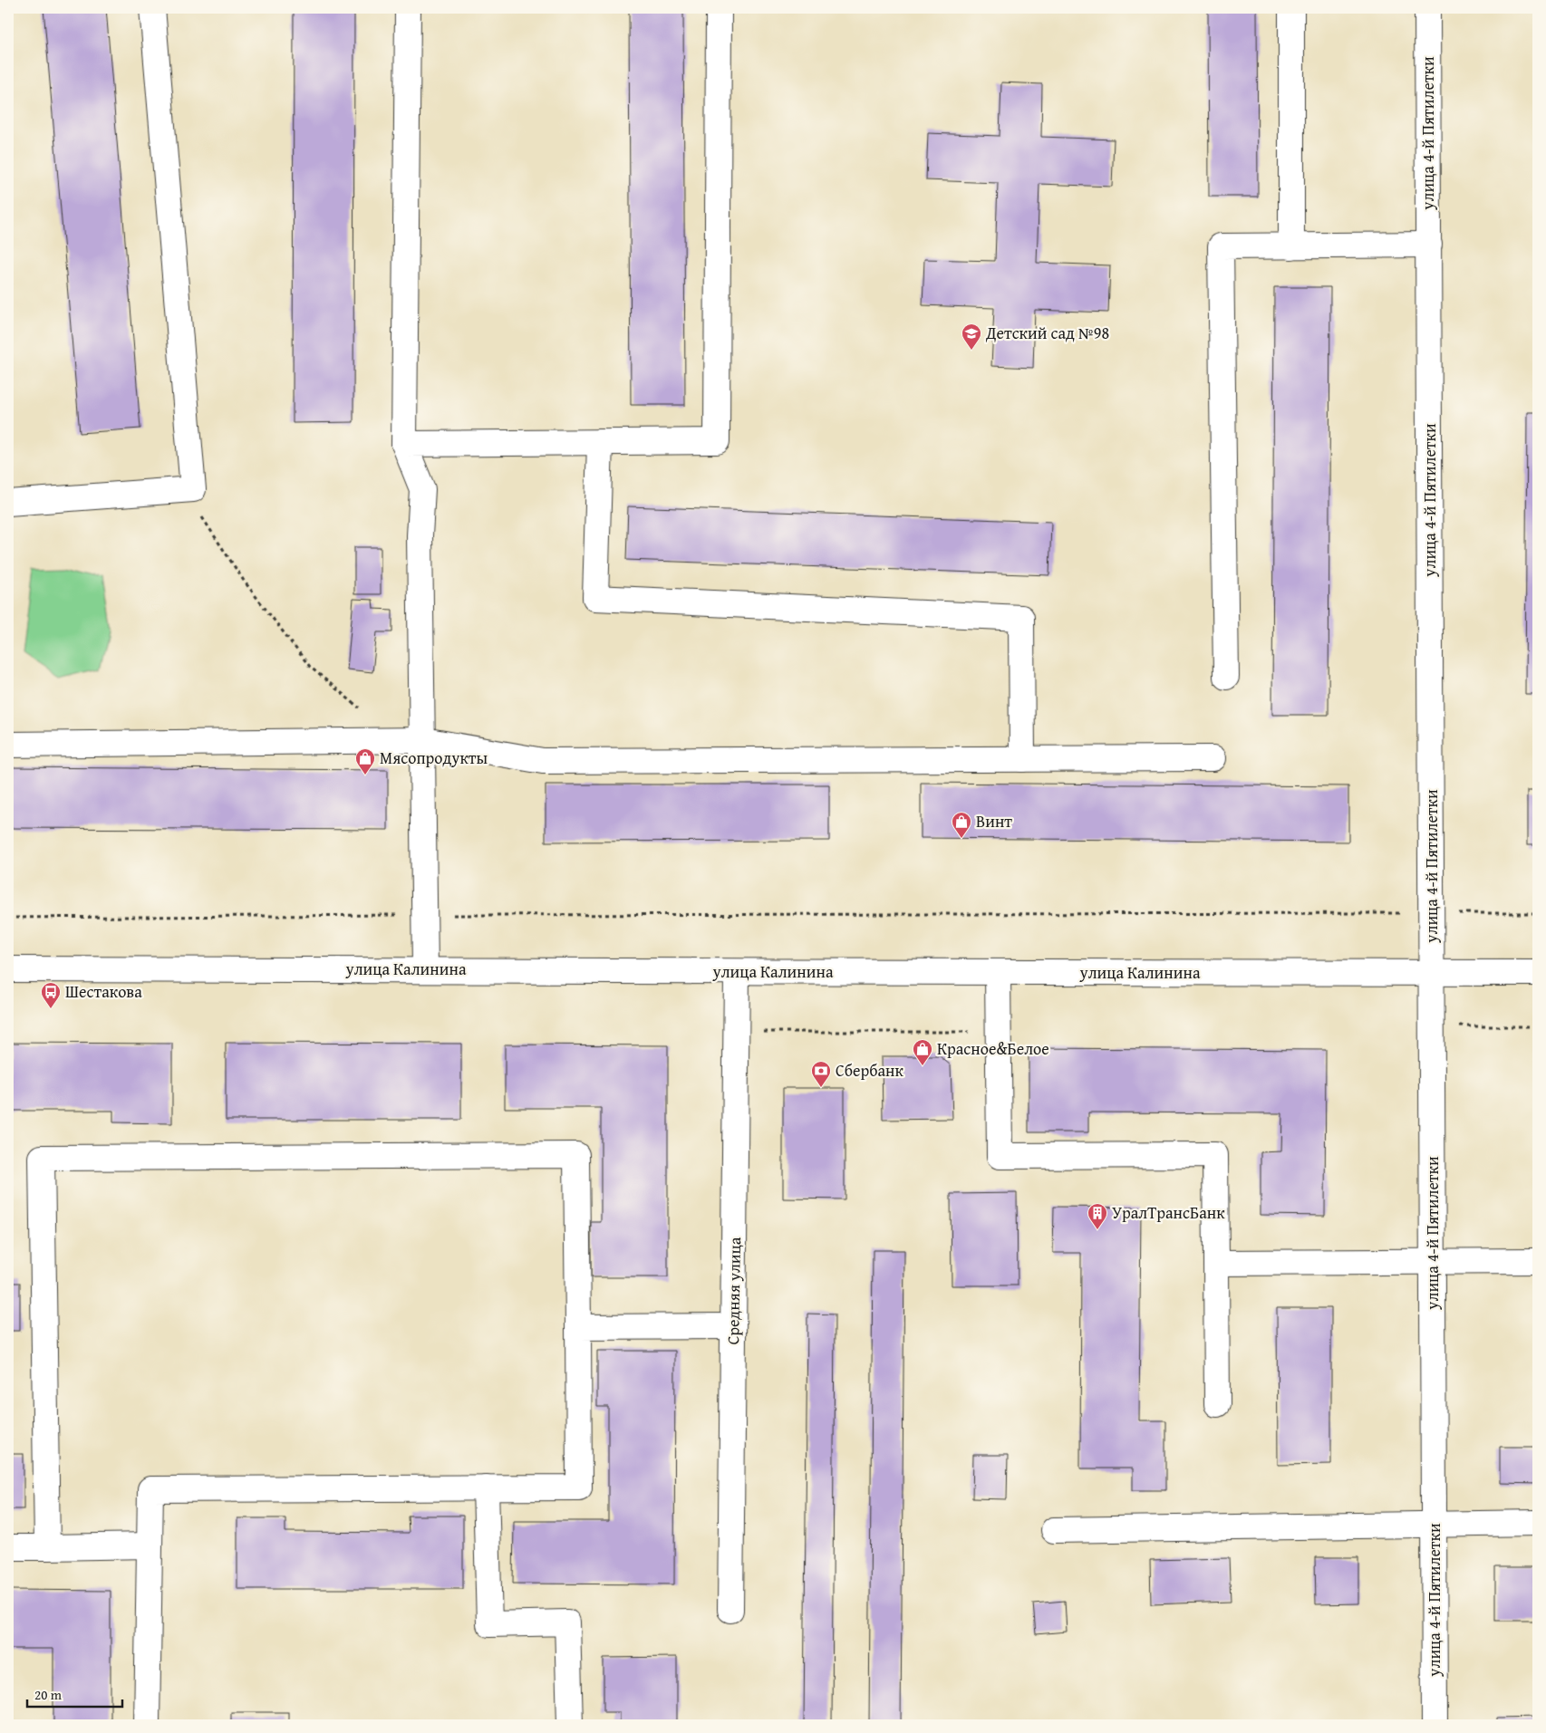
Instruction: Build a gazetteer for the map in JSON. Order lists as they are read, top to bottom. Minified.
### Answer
{"streets":{"street":["улица 4-й Пятилетки","улица Калинина","Средняя улица"]},"crossings":[["улица 4-й Пятилетки","улица Калинина"],["улица Калинина","Средняя улица"]],"places":{"school or university":["Детский сад №98"],"shop":["Мясопродукты","Винт","Красное&Белое"],"bus stop":["Шестакова"],"bank":["Сбербанк"],"building":["УралТрансБанк"]},"scale_bar":"20 m"}
